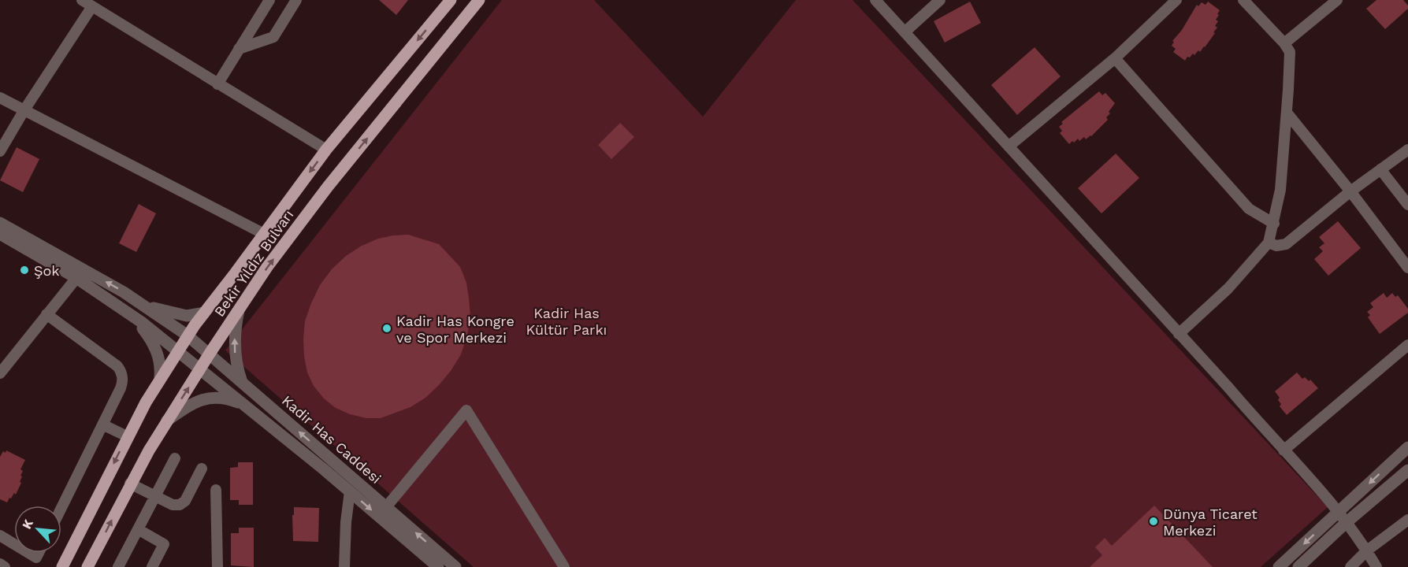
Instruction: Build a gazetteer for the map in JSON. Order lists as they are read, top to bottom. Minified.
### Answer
{"streets":{"main road":["Bekir Yıldız Bulvarı"],"street":["Kadir Has Caddesi"]},"crossings":[["Bekir Yıldız Bulvarı","Kadir Has Caddesi"]],"parks":["Kadir Has Kültür Parkı"],"places":["Şok","Kadir Has Kongre ve Spor Merkezi","Dünya Ticaret Merkezi"],"north":"top left"}
